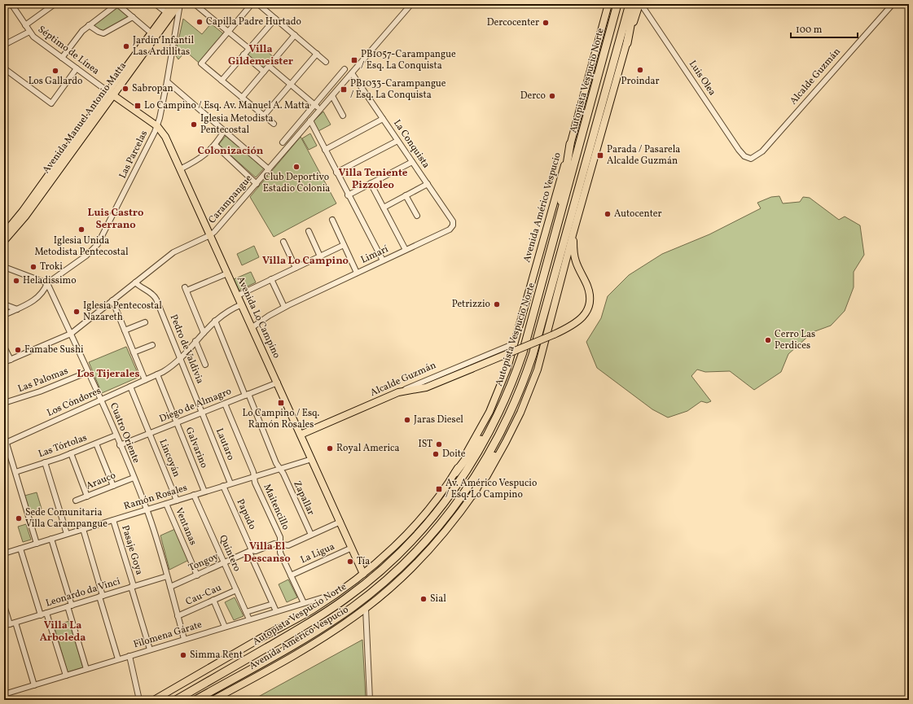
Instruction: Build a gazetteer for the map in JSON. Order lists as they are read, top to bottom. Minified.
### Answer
{"streets":{"highway":["Autopista Vespucio Norte"],"main road":["Alcalde Guzmán","Avenida Manuel Antonio Matta","Avenida Américo Vespucio","Avenida Lo Campino"],"street":["Séptimo de Línea","Luis Olea","La Conquista","Las Parcelas","Carampangue","Limarí","Pedro de Valdivia","Las Palomas","Los Cóndores","Diego de Almagro","Cuatro Oriente","Lautaro","Las Tórtolas","Galvarino","Lincoyán","Arauco","Ramón Rosales","Zapallar","Maitencillo","Papudo","Ventanas","Pasaje Goya","Quintero","La Ligua","Tongoy","Leonardo da Vinci","Cau-Cau","Filomena Gárate"]},"crossings":[["Séptimo de Línea","Avenida Manuel Antonio Matta"],["Séptimo de Línea","Avenida Lo Campino"],["Alcalde Guzmán","Luis Olea"],["Alcalde Guzmán","Avenida Américo Vespucio"],["Alcalde Guzmán","Avenida Lo Campino"],["Luis Olea","Avenida Américo Vespucio"],["Avenida Manuel Antonio Matta","Las Parcelas"],["Avenida Manuel Antonio Matta","Avenida Lo Campino"],["La Conquista","Carampangue"],["La Conquista","Limarí"],["Las Parcelas","Avenida Lo Campino"],["Las Parcelas","Cuatro Oriente"],["Carampangue","Avenida Lo Campino"],["Carampangue","Pedro de Valdivia"],["Carampangue","Cuatro Oriente"],["Avenida Américo Vespucio","Avenida Lo Campino"],["Avenida Américo Vespucio","Filomena Gárate"],["Limarí","Avenida Lo Campino"],["Avenida Lo Campino","Los Cóndores"],["Avenida Lo Campino","Diego de Almagro"],["Avenida Lo Campino","Ramón Rosales"],["Avenida Lo Campino","La Ligua"],["Avenida Lo Campino","Tongoy"],["Pedro de Valdivia","Los Cóndores"],["Pedro de Valdivia","Diego de Almagro"],["Pedro de Valdivia","Lautaro"],["Las Palomas","Cuatro Oriente"],["Los Cóndores","Cuatro Oriente"],["Los Cóndores","Galvarino"],["Los Cóndores","Lincoyán"],["Los Cóndores","Zapallar"],["Diego de Almagro","Cuatro Oriente"],["Diego de Almagro","Lautaro"],["Diego de Almagro","Galvarino"],["Diego de Almagro","Lincoyán"],["Diego de Almagro","Zapallar"],["Diego de Almagro","Maitencillo"],["Cuatro Oriente","Las Tórtolas"],["Cuatro Oriente","Arauco"],["Cuatro Oriente","Ramón Rosales"],["Cuatro Oriente","Tongoy"],["Cuatro Oriente","Leonardo da Vinci"],["Cuatro Oriente","Cau-Cau"],["Cuatro Oriente","Filomena Gárate"],["Lautaro","Ramón Rosales"],["Galvarino","Ramón Rosales"],["Lincoyán","Ramón Rosales"],["Ramón Rosales","Zapallar"],["Ramón Rosales","Maitencillo"],["Ramón Rosales","Papudo"],["Ramón Rosales","Ventanas"],["Ramón Rosales","Pasaje Goya"],["Ramón Rosales","Quintero"],["Zapallar","Tongoy"],["Maitencillo","La Ligua"],["Maitencillo","Tongoy"],["Maitencillo","Filomena Gárate"],["Papudo","Tongoy"],["Papudo","Filomena Gárate"],["Ventanas","Tongoy"],["Pasaje Goya","Leonardo da Vinci"],["Pasaje Goya","Filomena Gárate"],["Quintero","Tongoy"],["Quintero","Cau-Cau"],["Quintero","Filomena Gárate"]],"districts":["Villa Gildemeister","Colonización","Villa Teniente Pizzoleo","Luis Castro Serrano","Villa Lo Campino","Los Tijerales","Villa El Descanso","Villa La Arboleda"],"places":{"other":["Capilla Padre Hurtado","Dercocenter","Jardín Infantil Las Ardillitas","Proindar","Los Gallardo","Sabropan","Derco","Iglesia Metodista Pentecostal","Club Deportivo Estadio Colonia","Autocenter","Iglesia Unida Metodista Pentecostal","Troki","Heladissimo","Petrizzio","Iglesia Pentecostal Nazareth","Cerro Las Perdices","Famabe Sushi","Jaras Diesel","IST","Royal America","Doite","Sede Comunitaria Villa Carampangue","Tía","Sial","Simma Rent"],"transit":["PB1057-Carampangue / Esq. La Conquista","PB1033-Carampangue / Esq. La Conquista","Lo Campino / Esq. Av. Manuel A. Matta","Parada / Pasarela Alcalde Guzmán","Lo Campino / Esq. Ramón Rosales","Av. Américo Vespucio / Esq. Lo Campino"]},"scale_bar":"100 m"}
